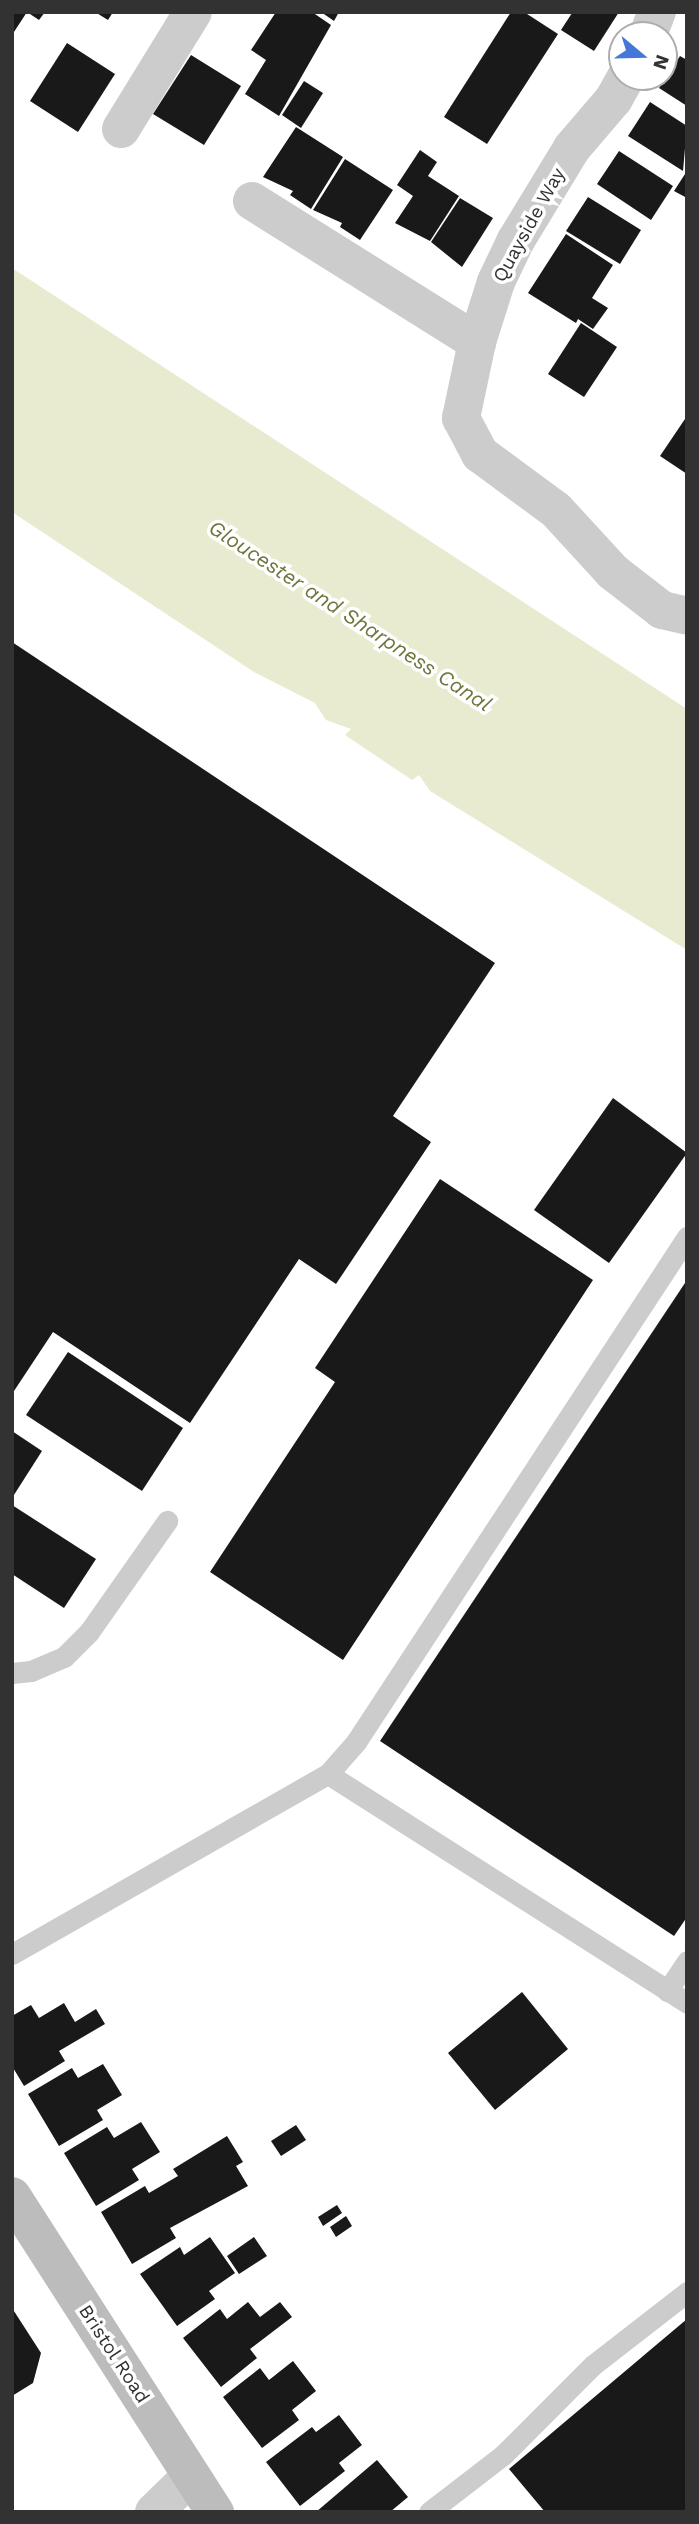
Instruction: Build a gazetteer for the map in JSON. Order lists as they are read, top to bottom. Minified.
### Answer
{"streets":{"street":["Quayside Way","Bristol Road"]},"water":["Gloucester and Sharpness Canal"],"north":"right"}
